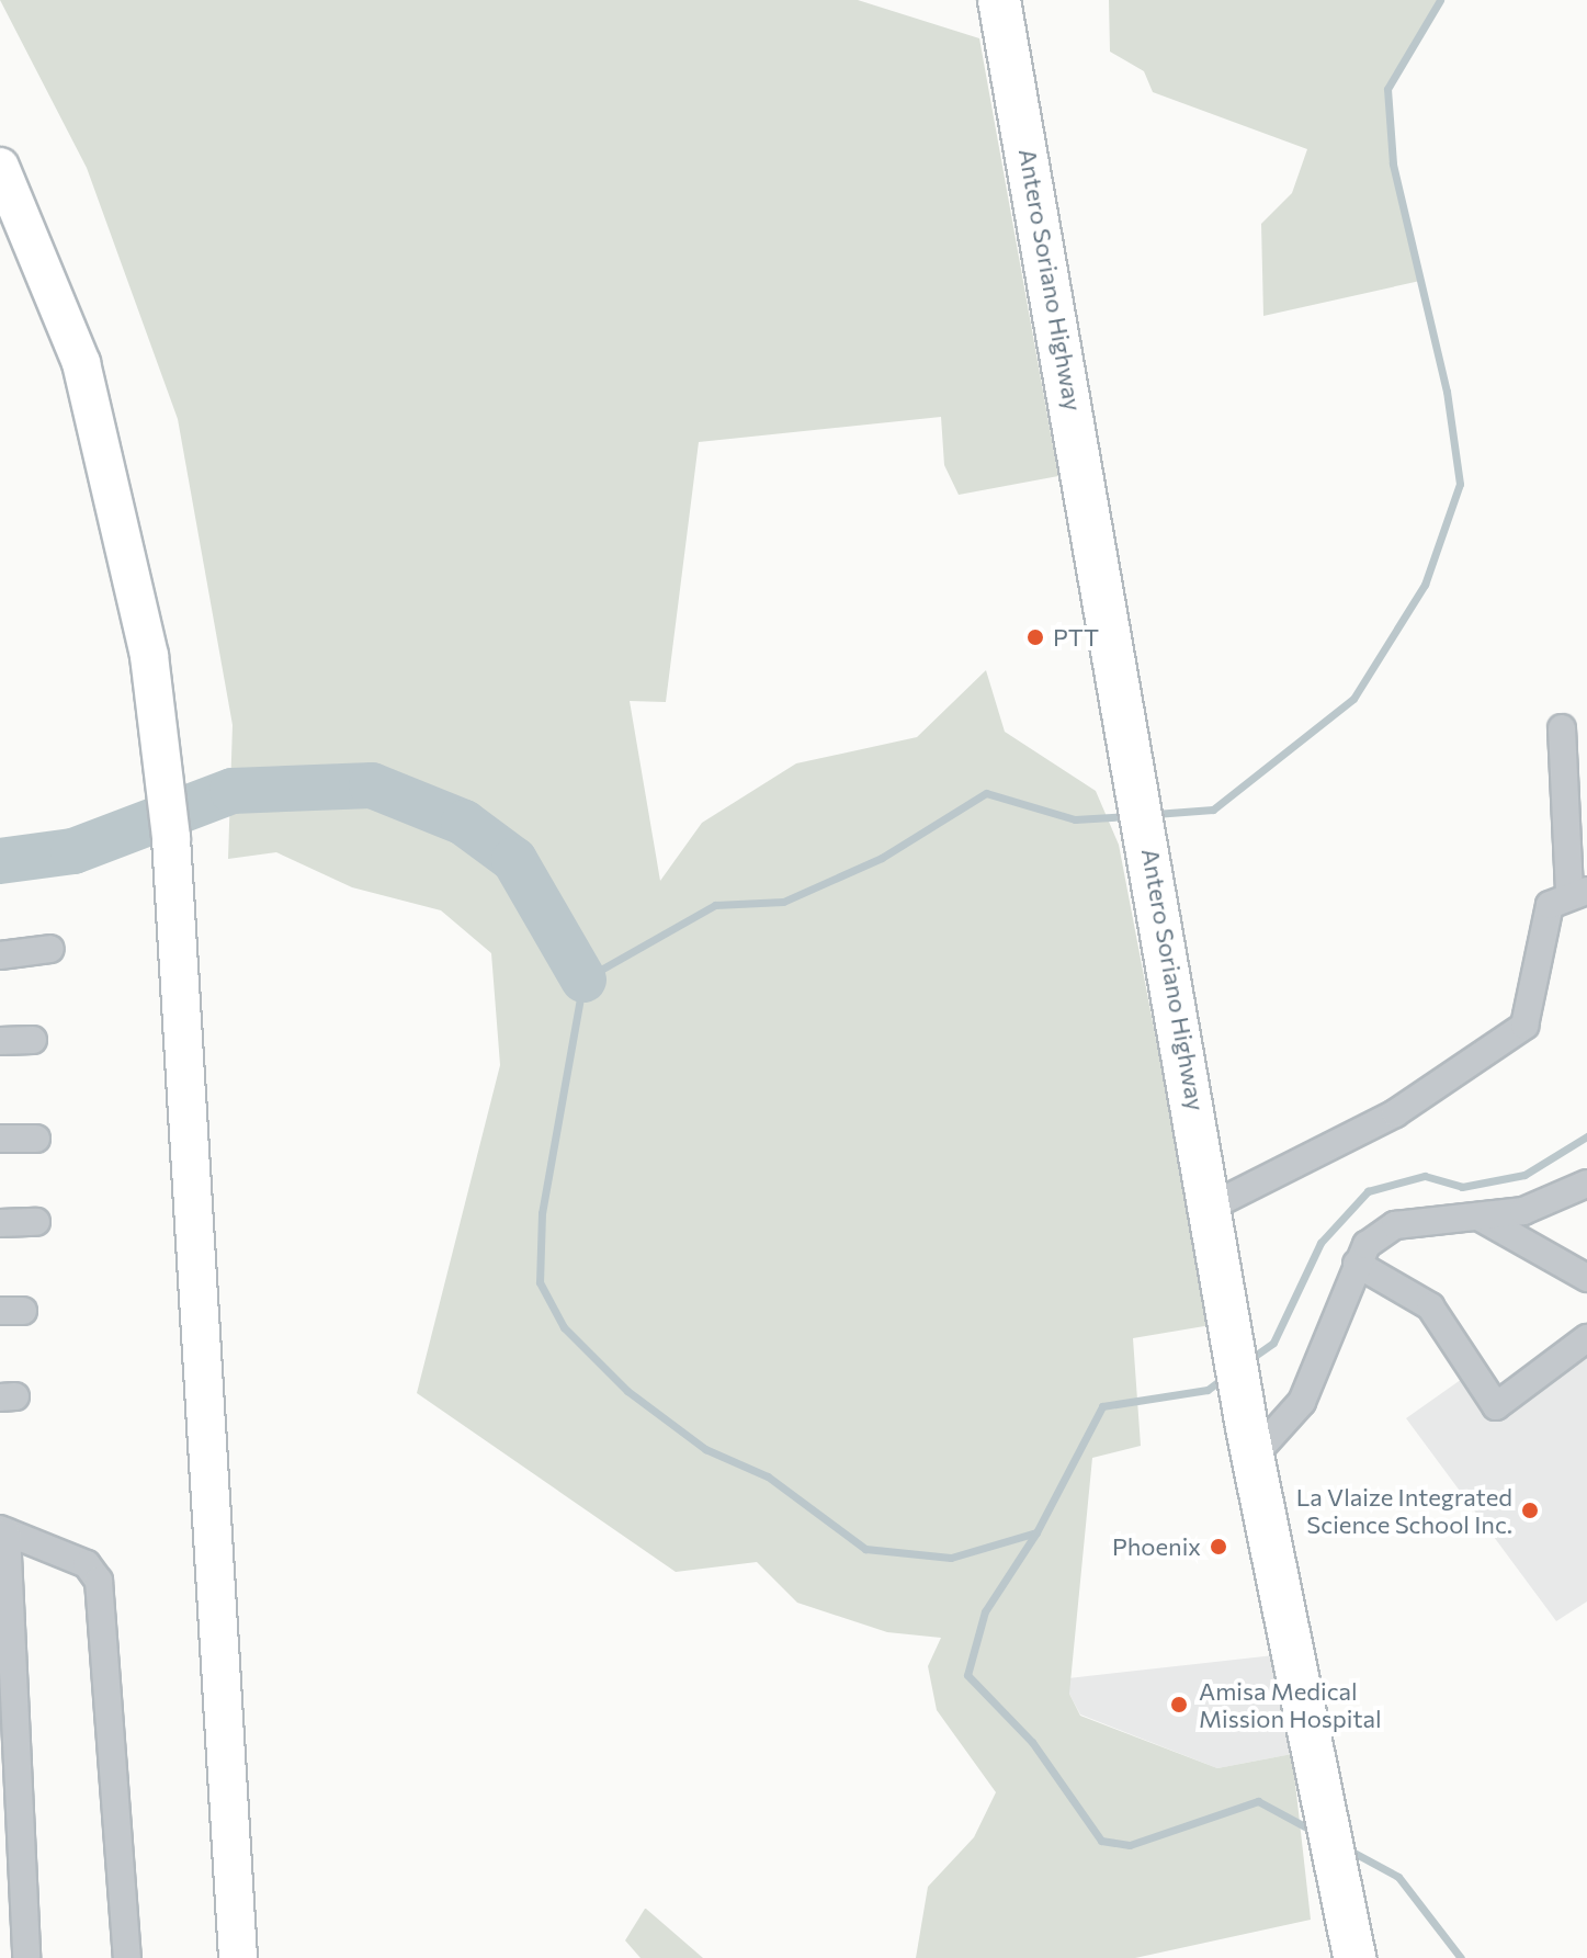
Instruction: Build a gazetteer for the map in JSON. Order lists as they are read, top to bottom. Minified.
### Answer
{"streets":{"main road":["Antero Soriano Highway"]},"places":["PTT","La Vlaize Integrated Science School Inc.","Phoenix","Amisa Medical Mission Hospital"]}
